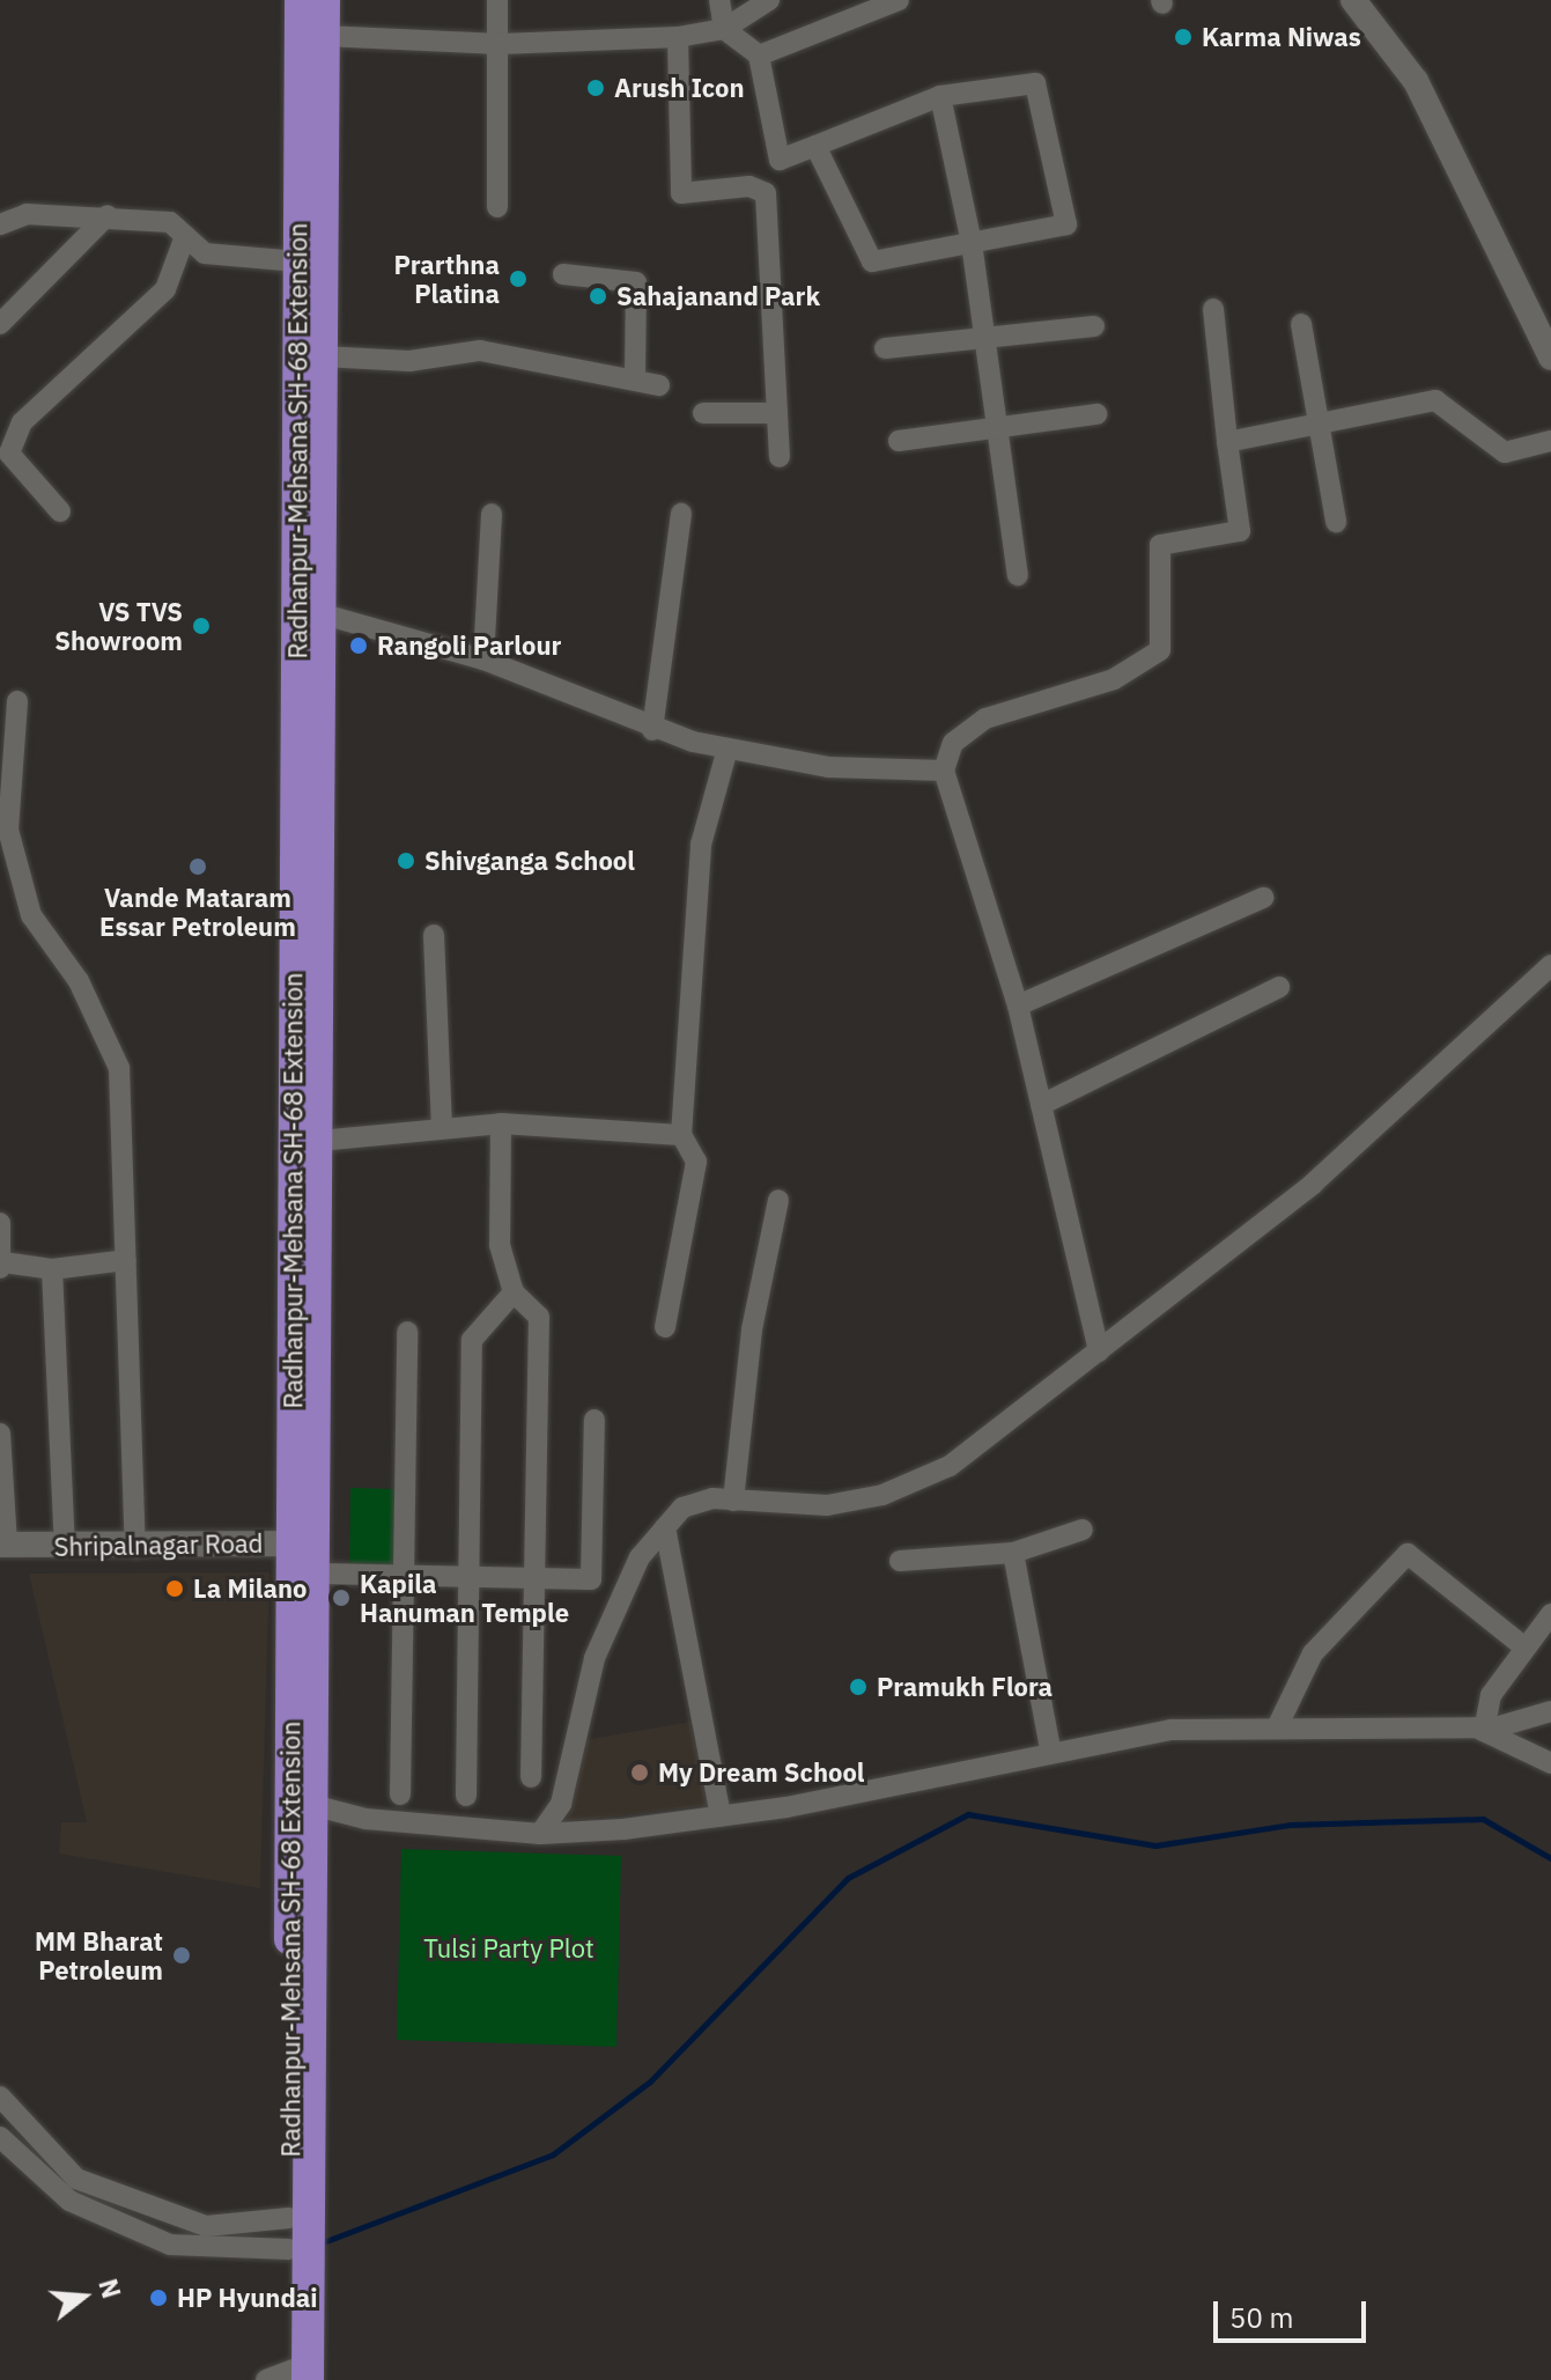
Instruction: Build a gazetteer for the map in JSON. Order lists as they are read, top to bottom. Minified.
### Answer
{"streets":{"highway":["Radhanpur-Mehsana SH-68 Extension"],"street":["Shripalnagar Road"]},"crossings":[["Radhanpur-Mehsana SH-68 Extension","Shripalnagar Road"]],"parks":["Tulsi Party Plot"],"places":["Karma Niwas","Arush Icon","Prarthna Platina","Sahajanand Park","VS TVS Showroom","Rangoli Parlour","Shivganga School","Vande Mataram Essar Petroleum","La Milano","Kapila Hanuman Temple","Pramukh Flora","My Dream School","MM Bharat Petroleum","HP Hyundai"],"scale_bar":"50 m","north":"right"}
